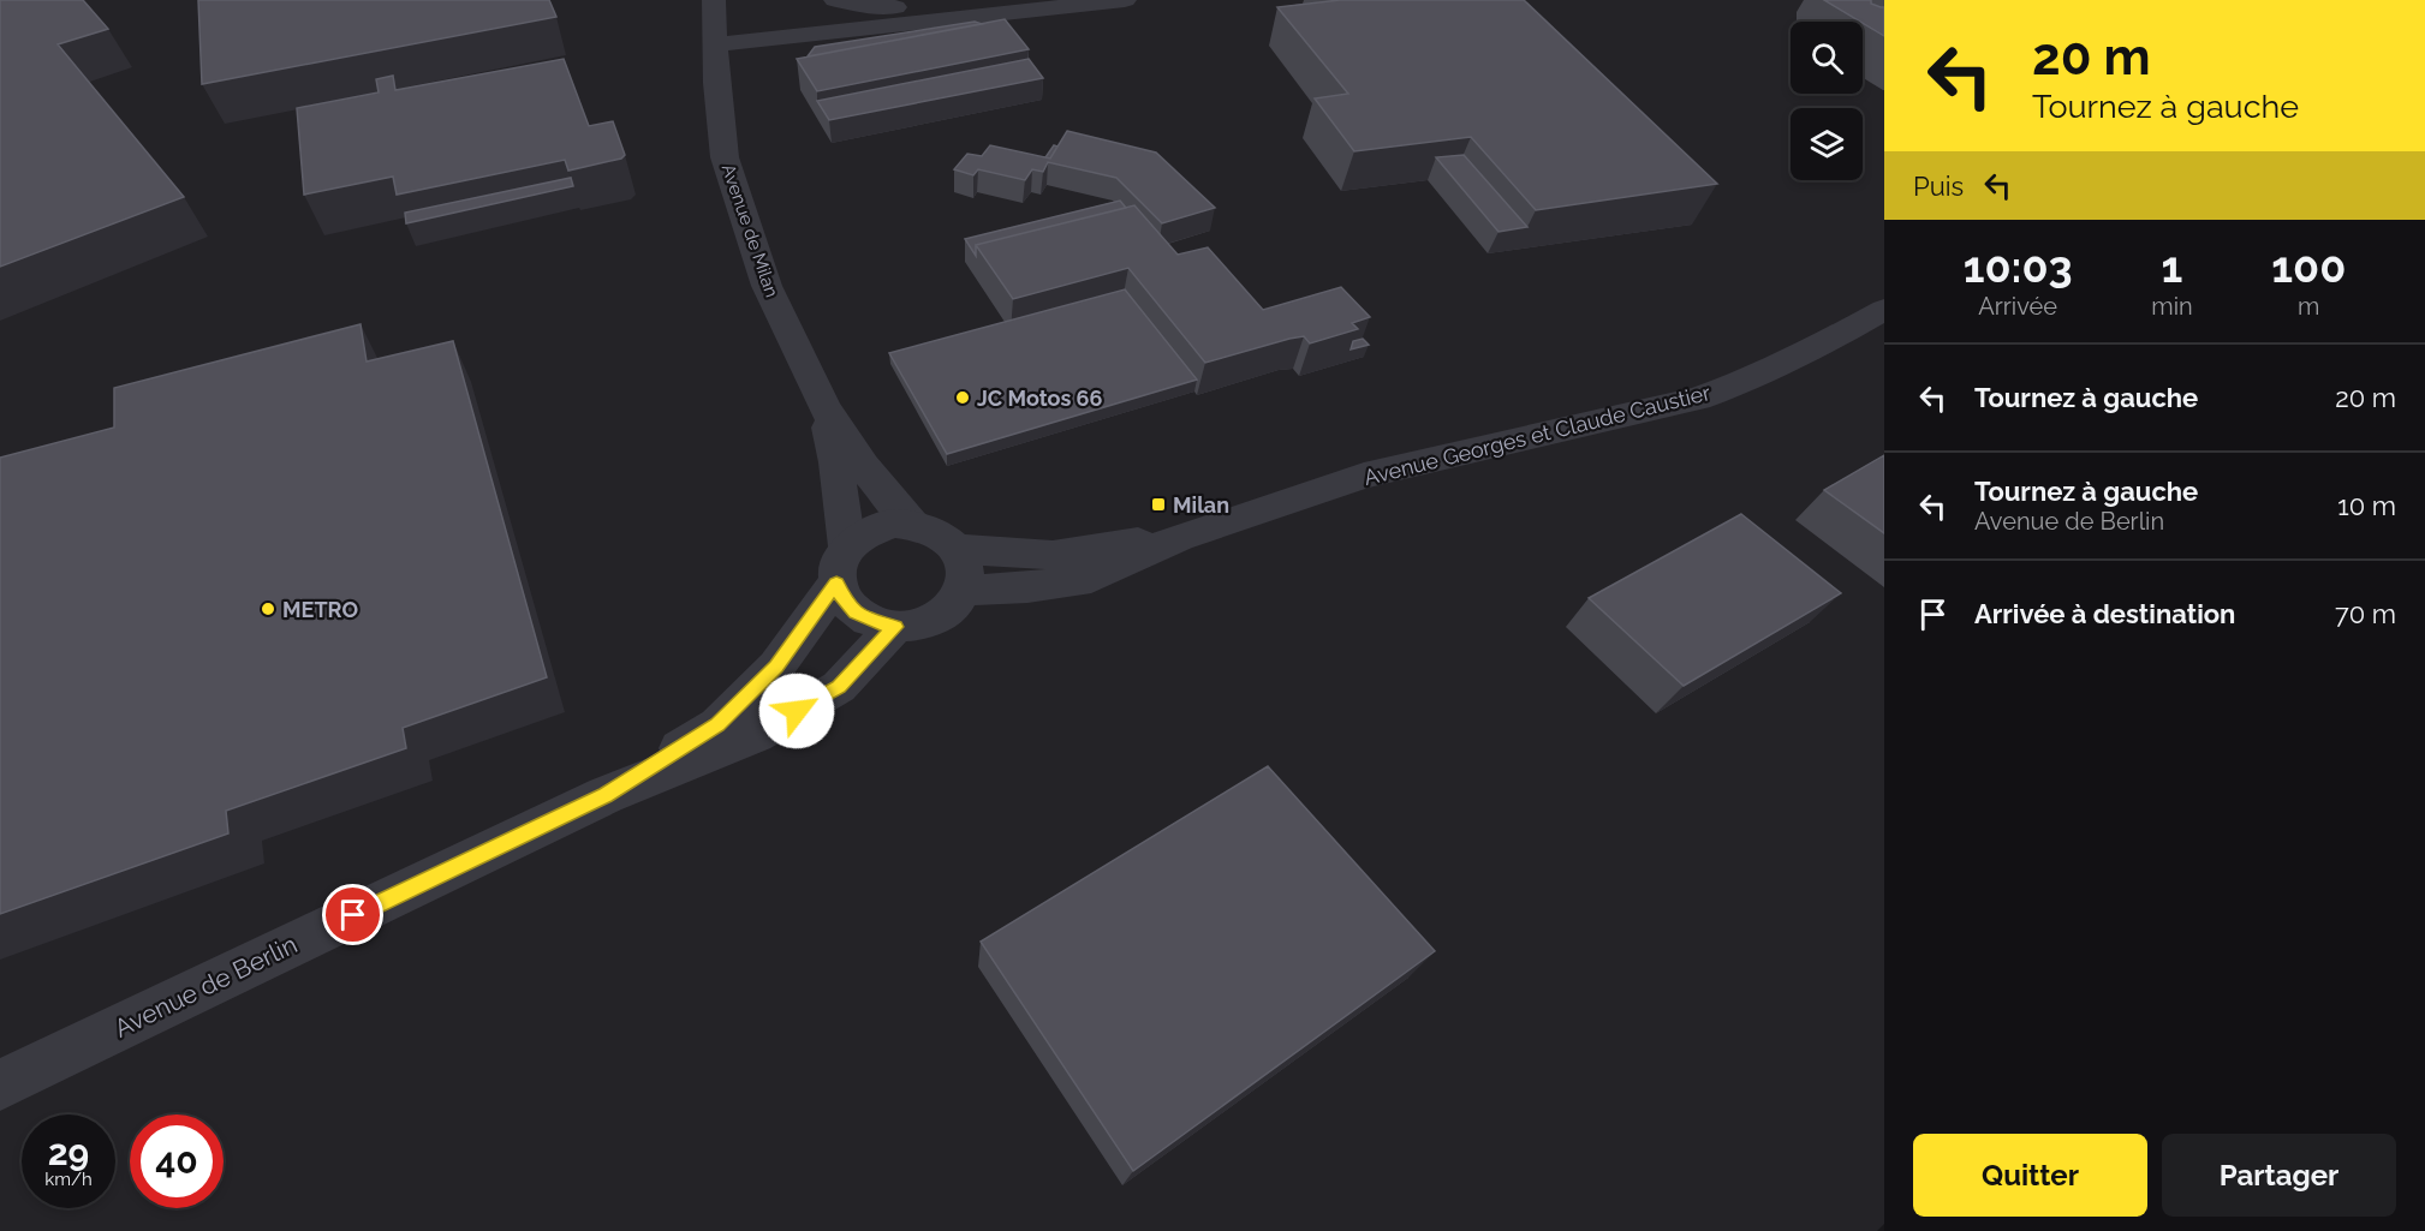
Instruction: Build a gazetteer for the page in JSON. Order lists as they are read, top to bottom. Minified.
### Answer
{"streets":{"street":["Avenue de Milan","Avenue Georges et Claude Caustier","Avenue de Berlin"]},"crossings":[["Avenue de Milan","Avenue Georges et Claude Caustier"],["Avenue de Milan","Avenue de Berlin"],["Avenue Georges et Claude Caustier","Avenue de Berlin"]],"places":{"other":["JC Motos 66","METRO"],"transit":["Milan"]},"page":{"turn":["20 m","Tournez à gauche"],"then":"Puis","eta":["10:03","Arrivée","1","min","100","m"],"list":[{"name":"Tournez à gauche","value":"20 m"},{"name":"Tournez à gauche","note":"Avenue de Berlin","value":"10 m"},{"name":"Arrivée à destination","value":"70 m"}],"speed":"29 km/h","limit":"40","buttons":["Quitter","Partager"]}}
